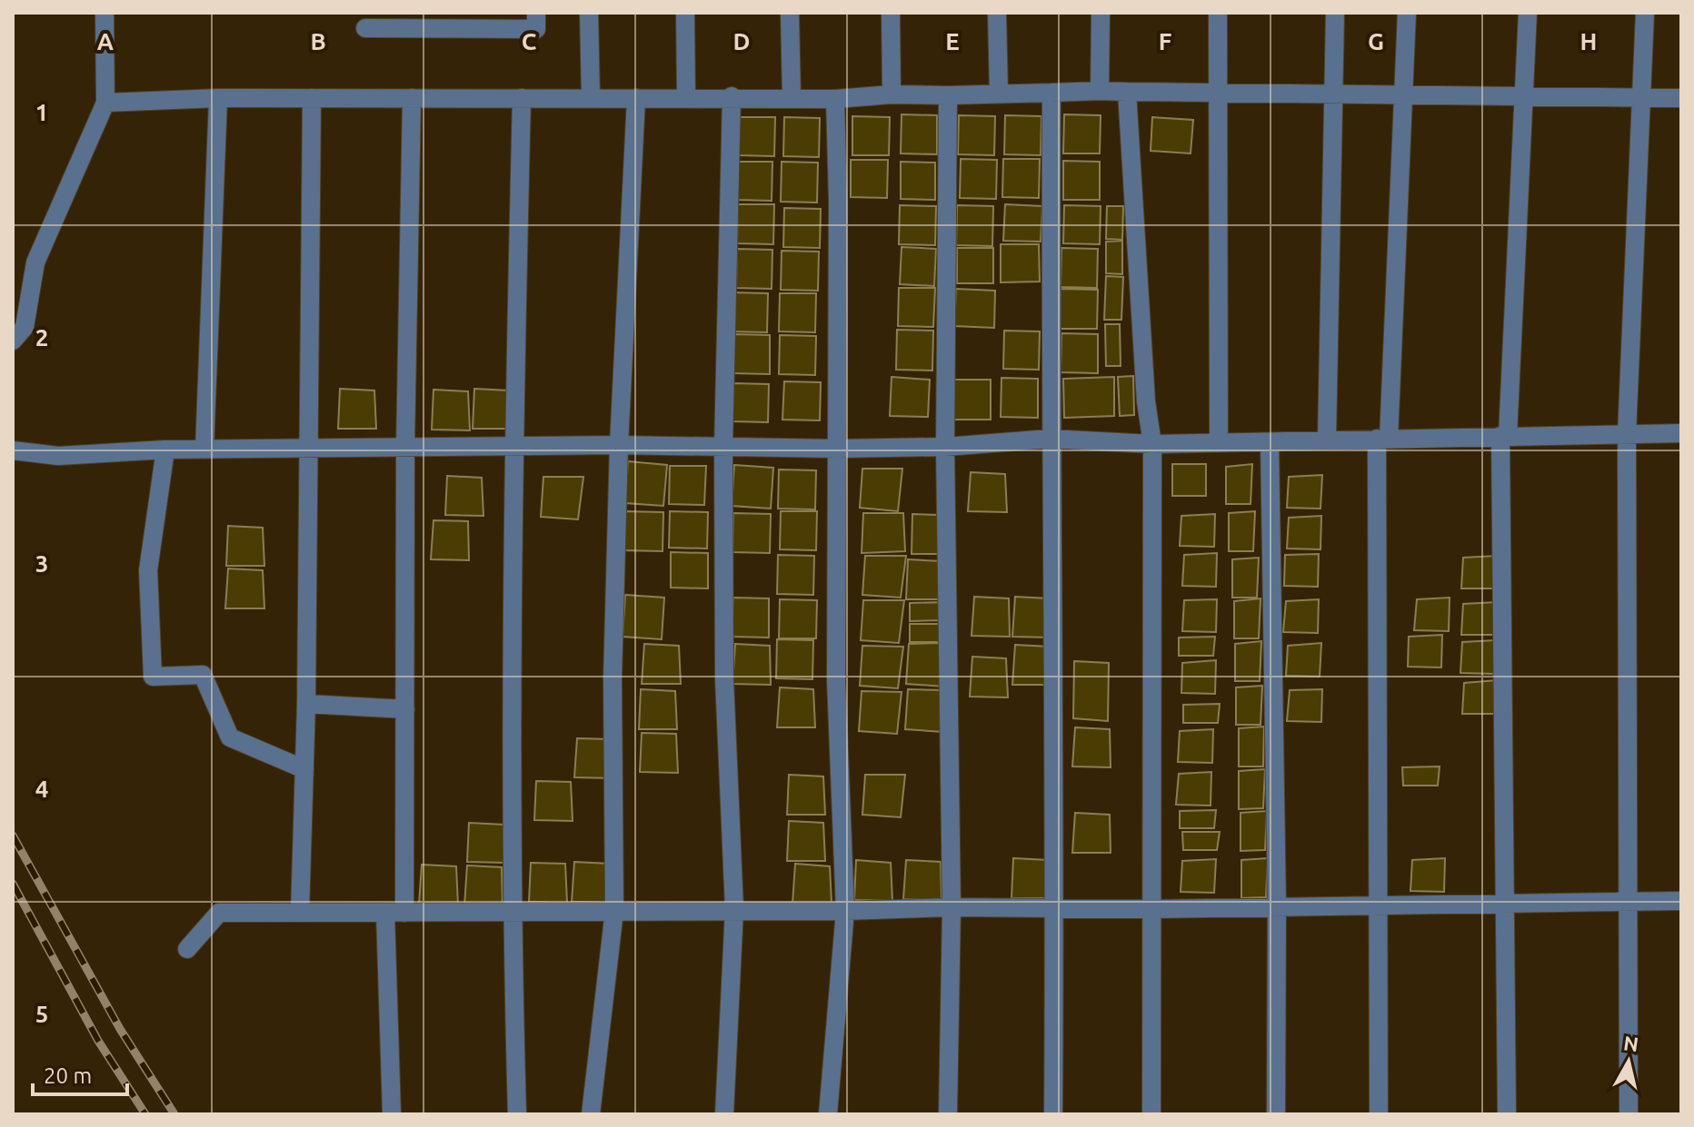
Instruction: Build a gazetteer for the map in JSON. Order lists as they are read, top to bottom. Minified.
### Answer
{"scale_bar":"20 m","north":"top","grid":{"columns":["A","B","C","D","E","F","G","H"],"rows":["1","2","3","4","5"]}}
